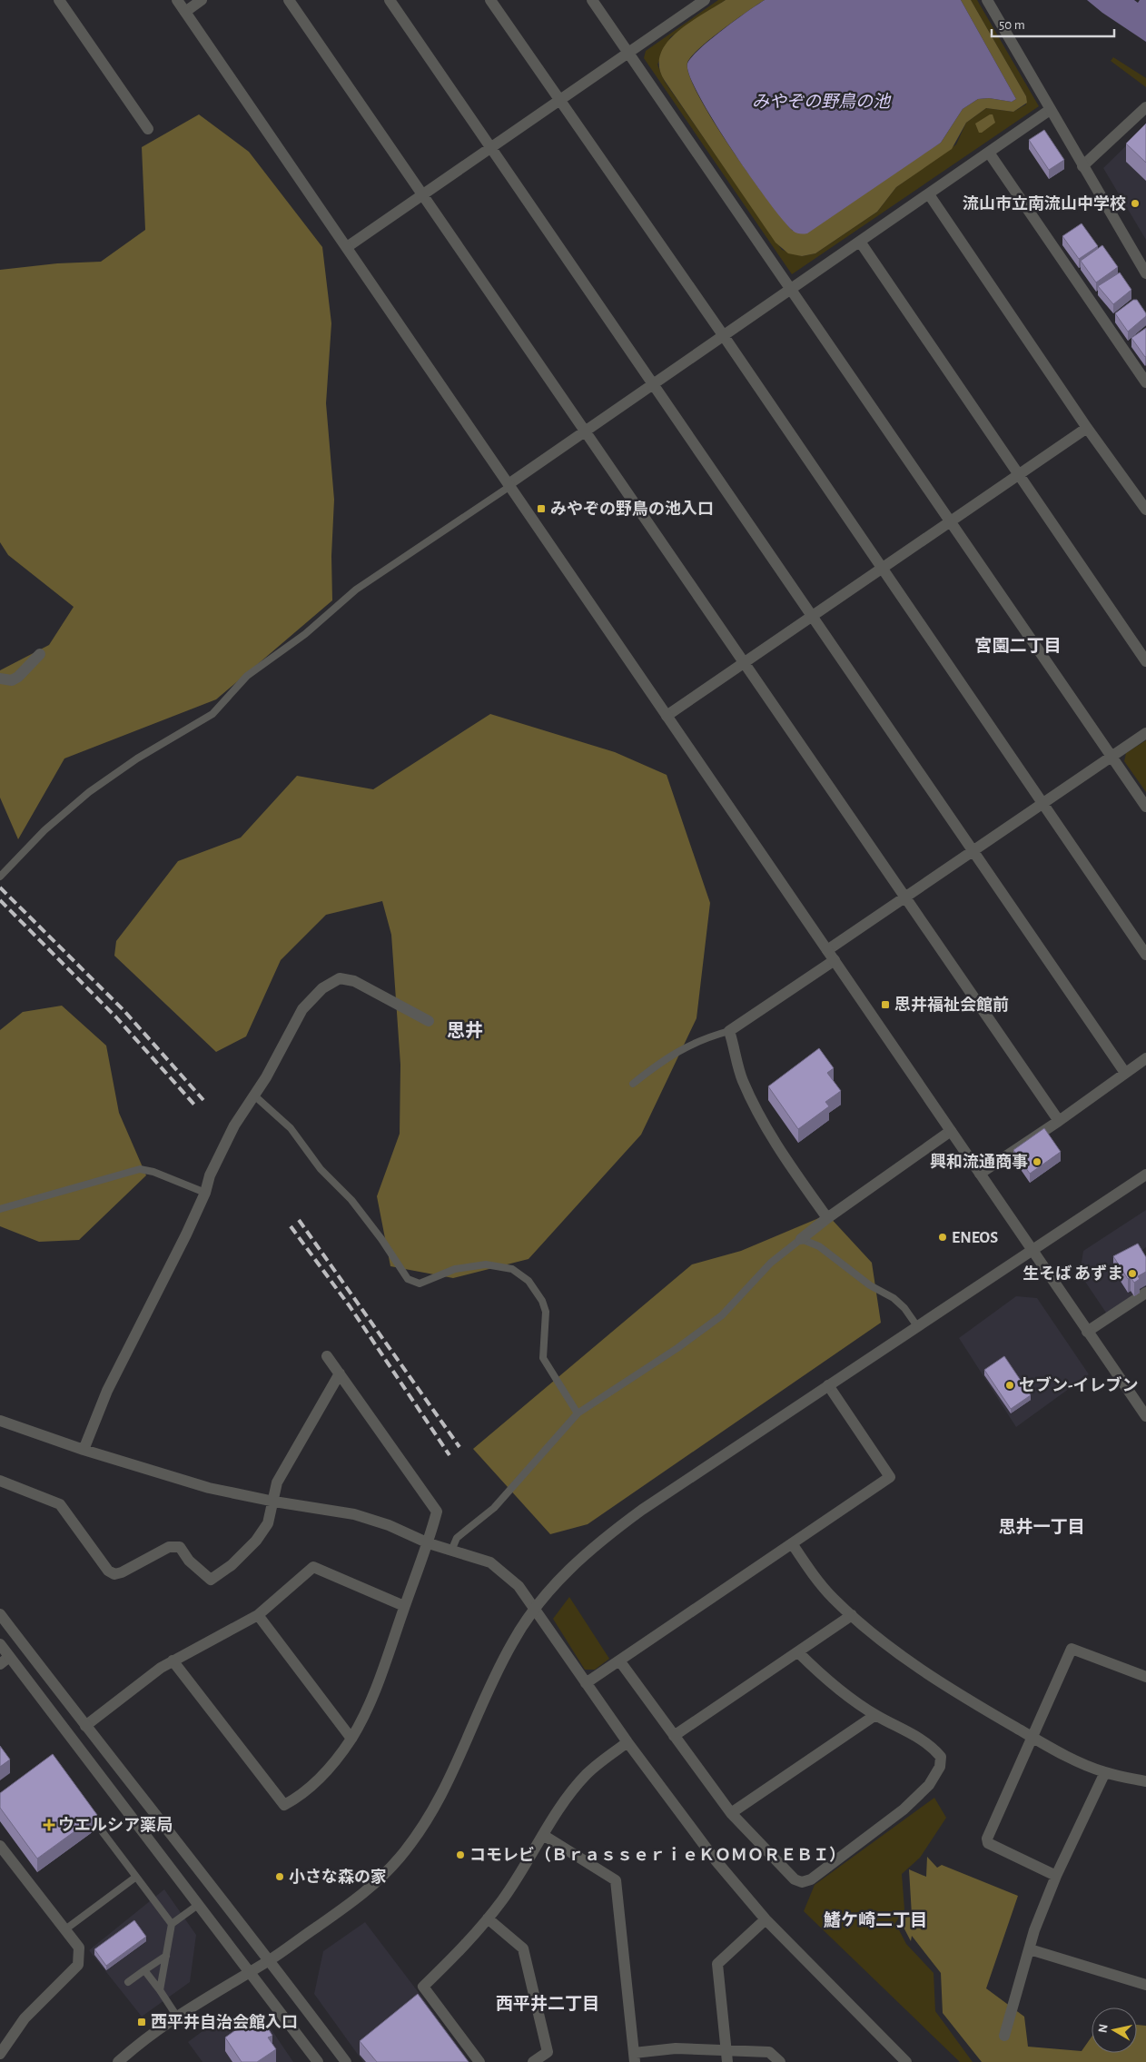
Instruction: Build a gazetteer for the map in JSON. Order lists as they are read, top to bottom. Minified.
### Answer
{"districts":["宮園二丁目","思井","思井一丁目","鰭ケ崎二丁目","西平井二丁目"],"water":["みやぞの野鳥の池"],"places":{"other":["流山市立南流山中学校","興和流通商事","ENEOS","生そば あずま","セブン-イレブン","コモレビ（ＢｒａｓｓｅｒｉｅＫＯＭＯＲＥＢＩ）","小さな森の家"],"transit":["みやぞの野鳥の池入口","思井福祉会館前","西平井自治会館入口"],"health":["ウエルシア薬局"]},"scale_bar":"50 m","north":"left"}
